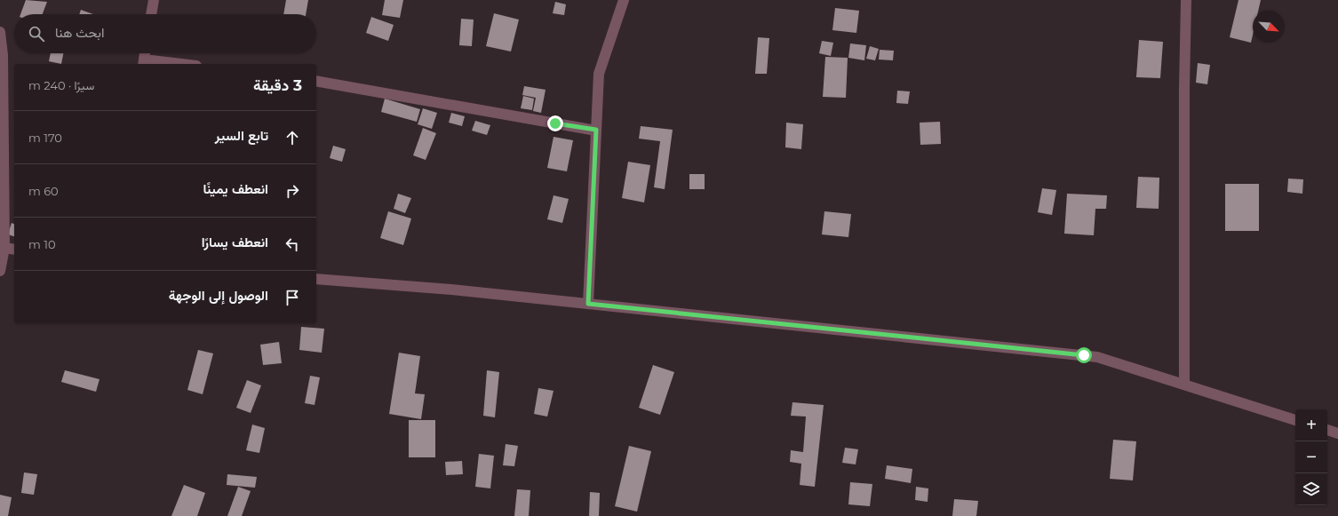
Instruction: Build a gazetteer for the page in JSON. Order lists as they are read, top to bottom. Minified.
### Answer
{"north":"bottom right","page":{"search":"ابحث هنا","heading":["3 دقيقة","سيرًا · 240 m"],"list":[["تابع السير","170 m"],["انعطف يمينًا","60 m"],["انعطف يسارًا","10 m"],"الوصول إلى الوجهة"],"map_buttons":["+","−"]}}
